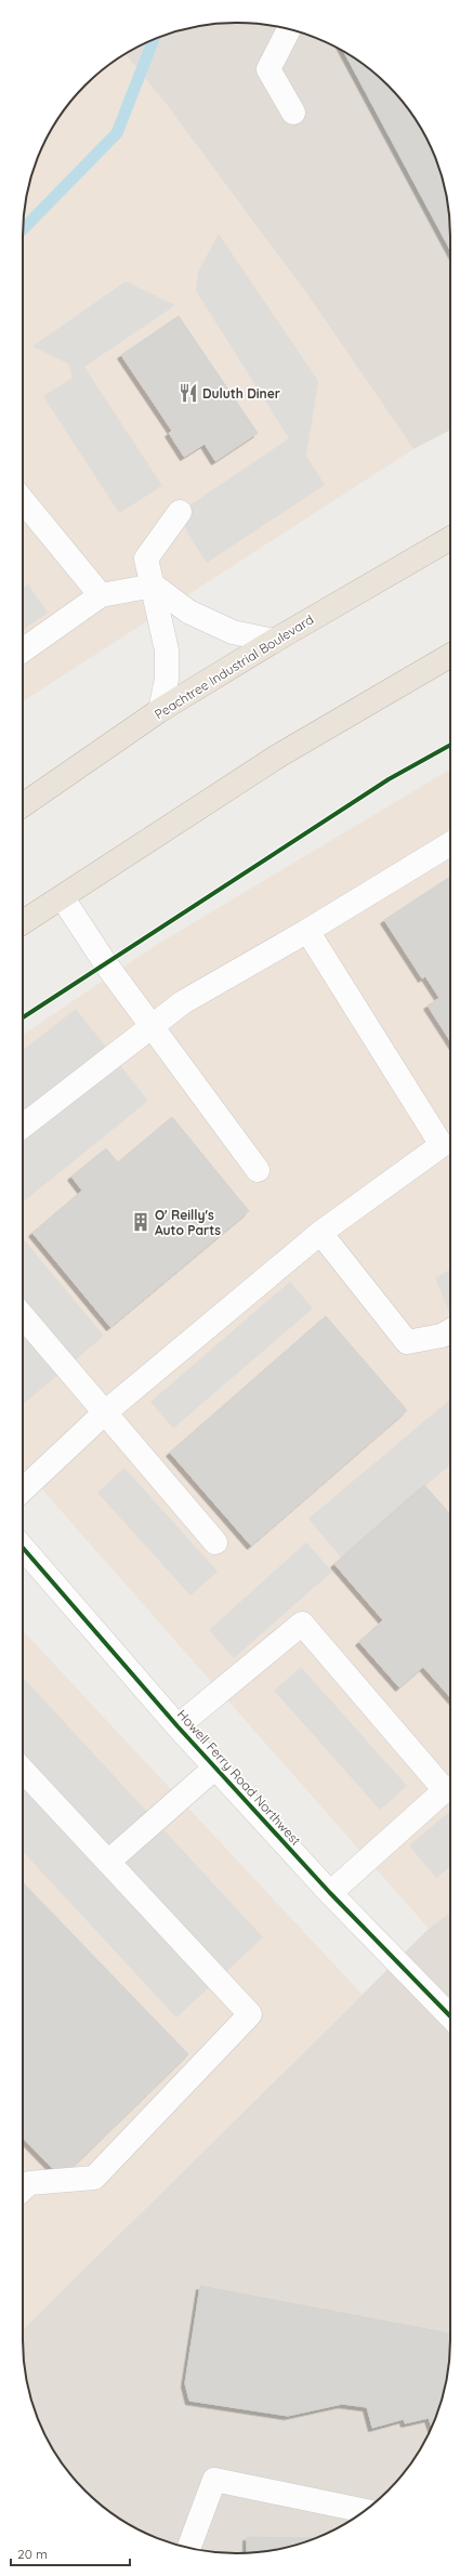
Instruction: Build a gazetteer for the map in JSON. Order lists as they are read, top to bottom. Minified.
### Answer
{"streets":{"highway":["Peachtree Industrial Boulevard"],"street":["Howell Ferry Road Northwest"]},"places":{"restaurant":["Duluth Diner"],"building":["O' Reilly's Auto Parts"]},"scale_bar":"20 m"}
